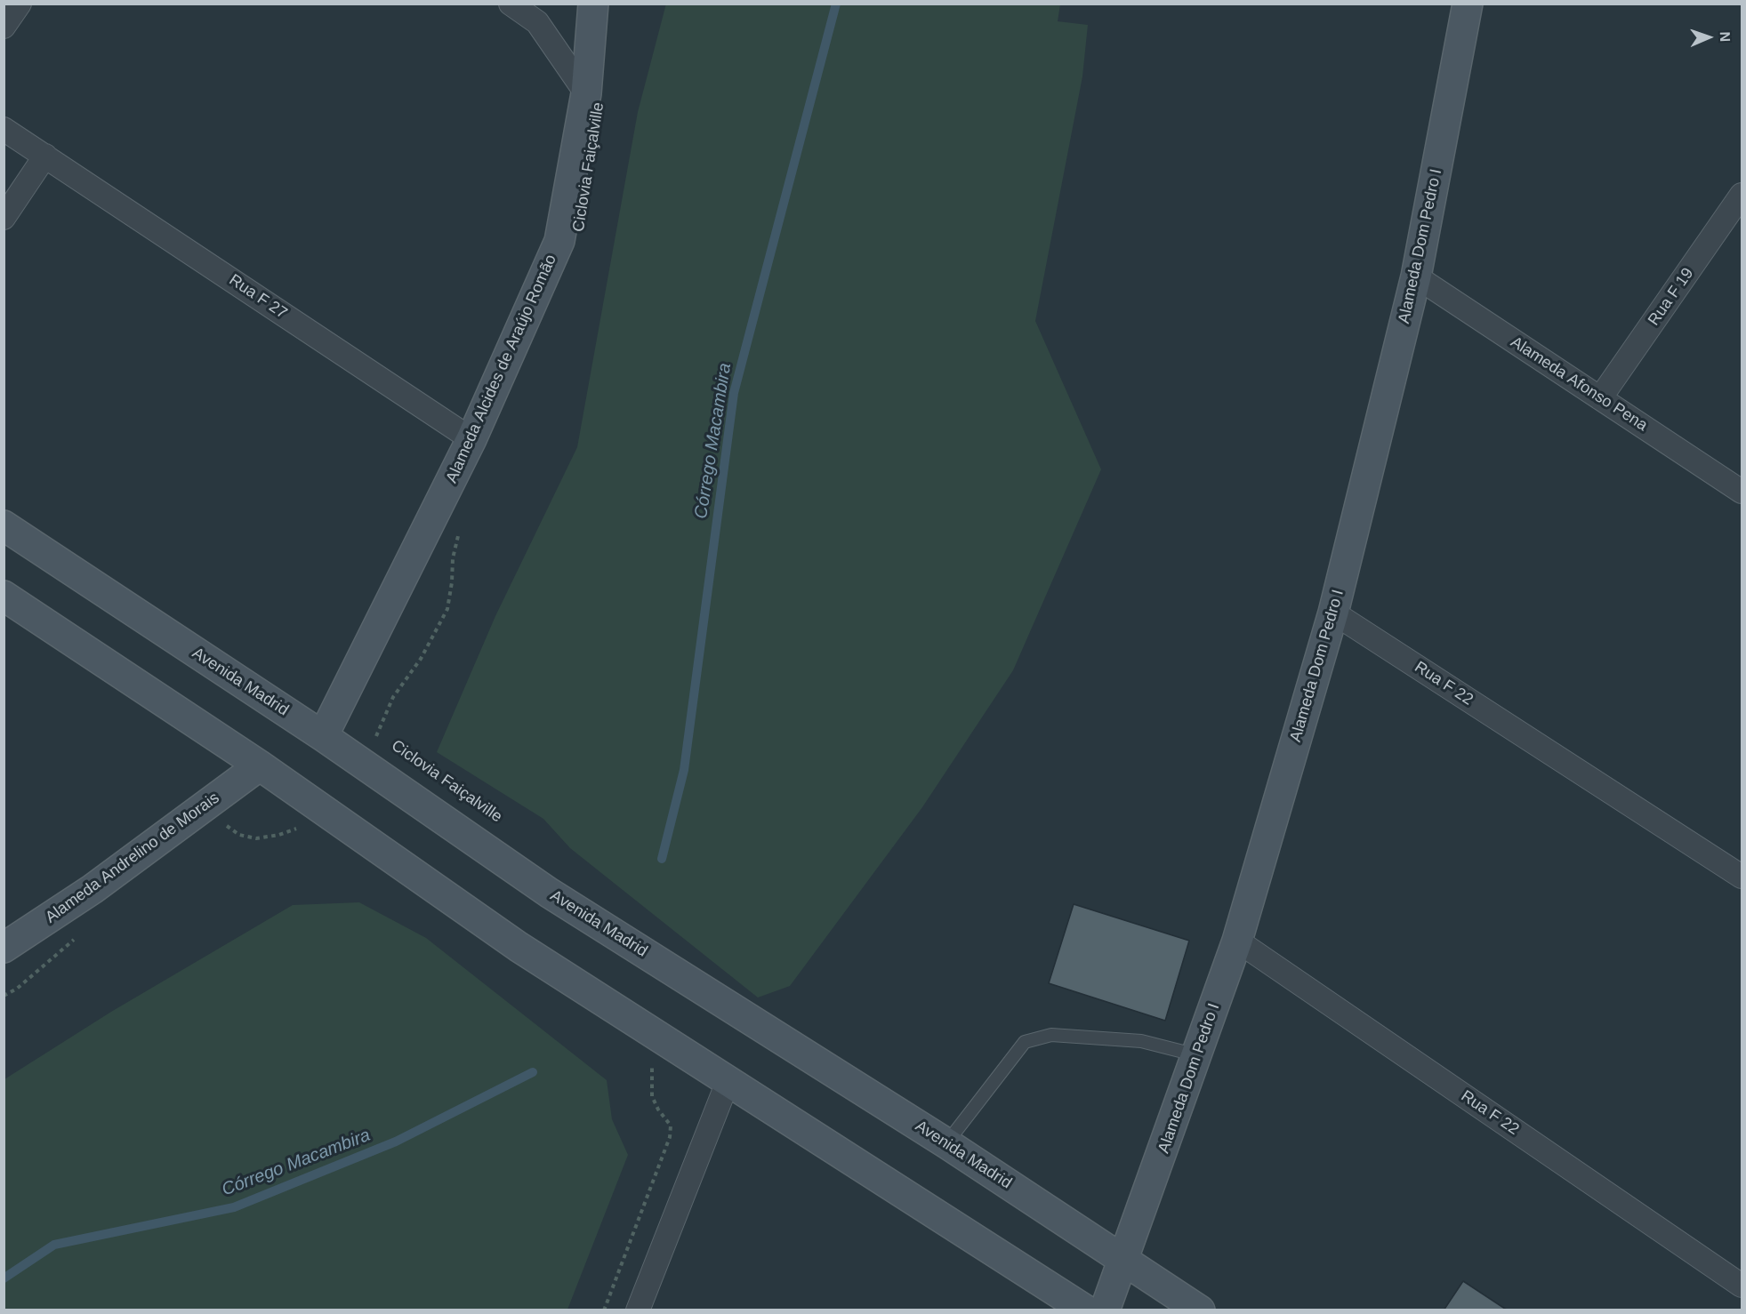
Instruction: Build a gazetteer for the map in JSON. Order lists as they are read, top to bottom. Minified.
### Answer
{"streets":{"main road":["Alameda Dom Pedro I","Alameda Alcides de Araújo Romão","Avenida Madrid","Alameda Andrelino de Morais"],"street":["Rua F 27","Rua F 19","Alameda Afonso Pena","Rua F 22"],"path":["Ciclovia Faiçalville"]},"crossings":[["Alameda Dom Pedro I","Alameda Afonso Pena"],["Alameda Dom Pedro I","Avenida Madrid"],["Alameda Dom Pedro I","Rua F 22"],["Rua F 27","Alameda Alcides de Araújo Romão"],["Rua F 19","Alameda Afonso Pena"],["Alameda Alcides de Araújo Romão","Avenida Madrid"]],"water":["Córrego Macambira"],"north":"right"}
